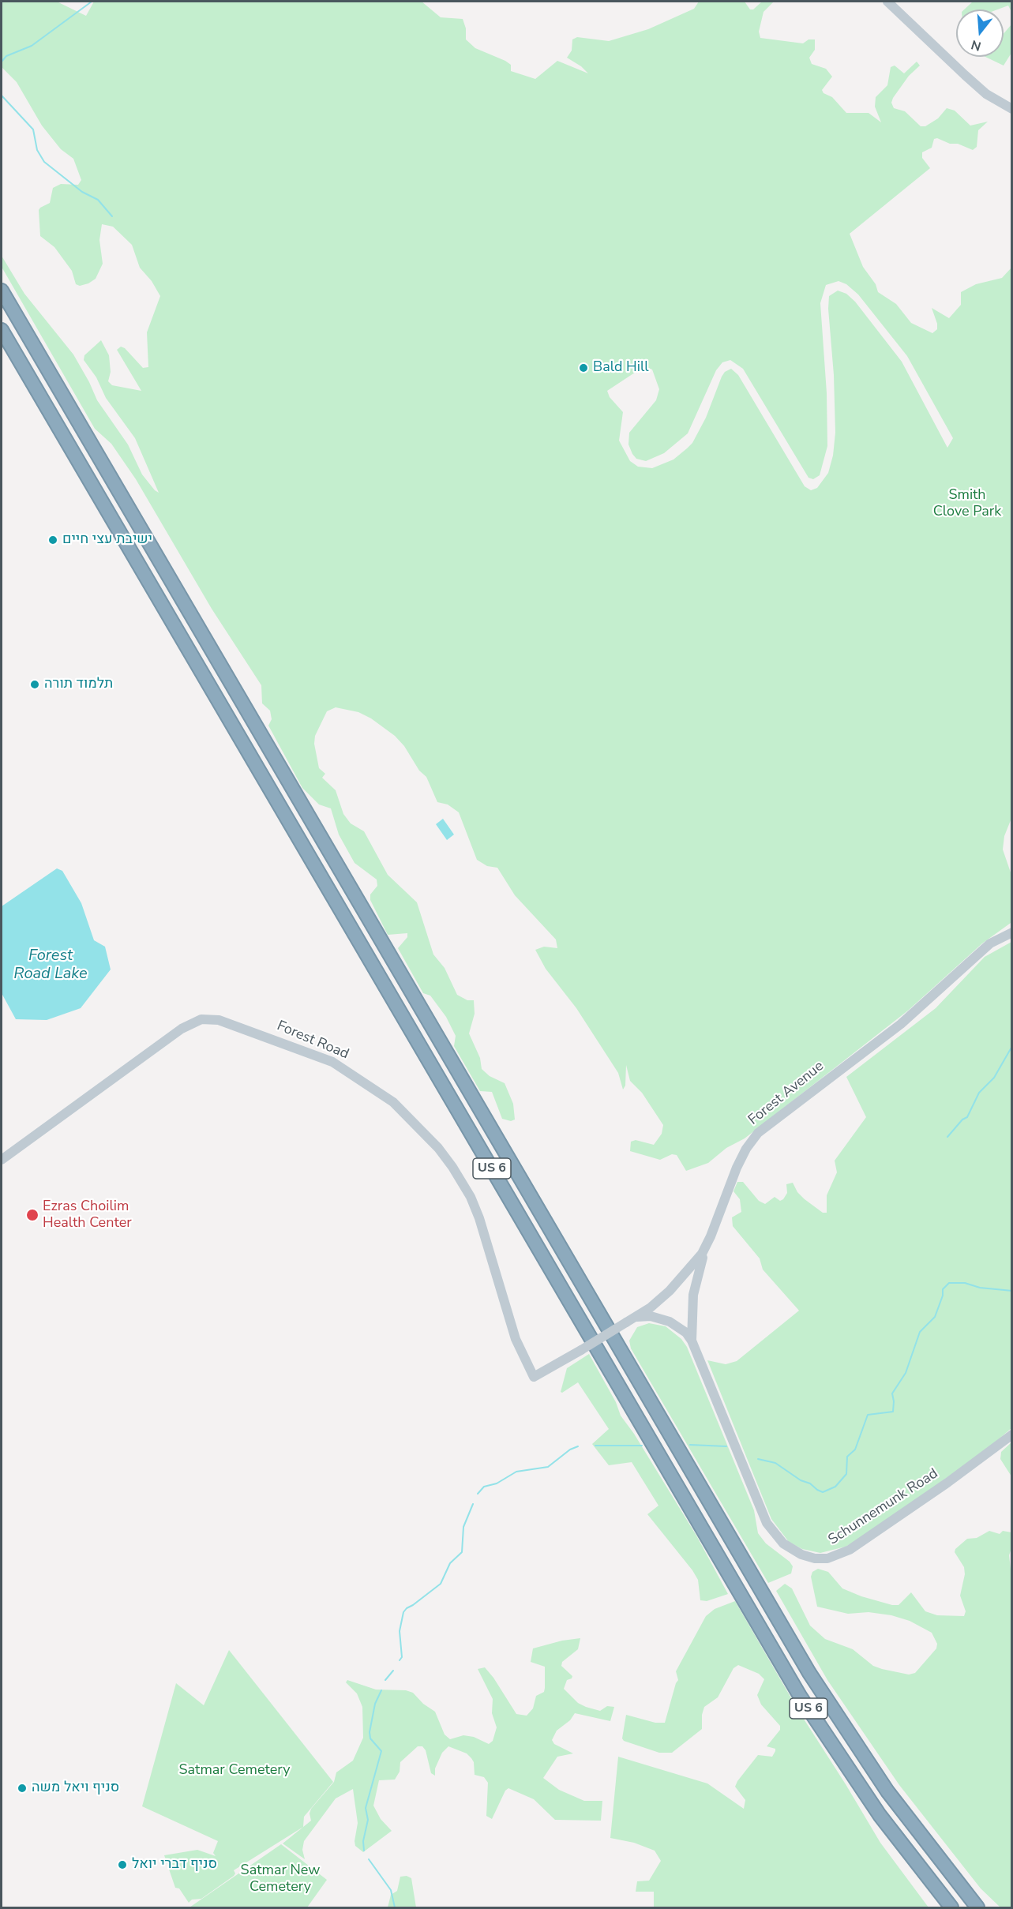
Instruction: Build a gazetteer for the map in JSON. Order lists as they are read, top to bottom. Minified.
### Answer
{"streets":{"highway":["US 6"],"street":["Forest Road","Forest Avenue","Schunnemunk Road"]},"crossings":[["Forest Road","Forest Avenue"],["Forest Avenue","Schunnemunk Road"]],"water":["Forest Road Lake"],"parks":["Smith Clove Park","Satmar Cemetery","Satmar New Cemetery"],"places":["Bald Hill","ישיבת עצי חיים","תלמוד תורה","Ezras Choilim Health Center","סניף ויאל משה","סניף דברי יואל"],"north":"bottom"}
